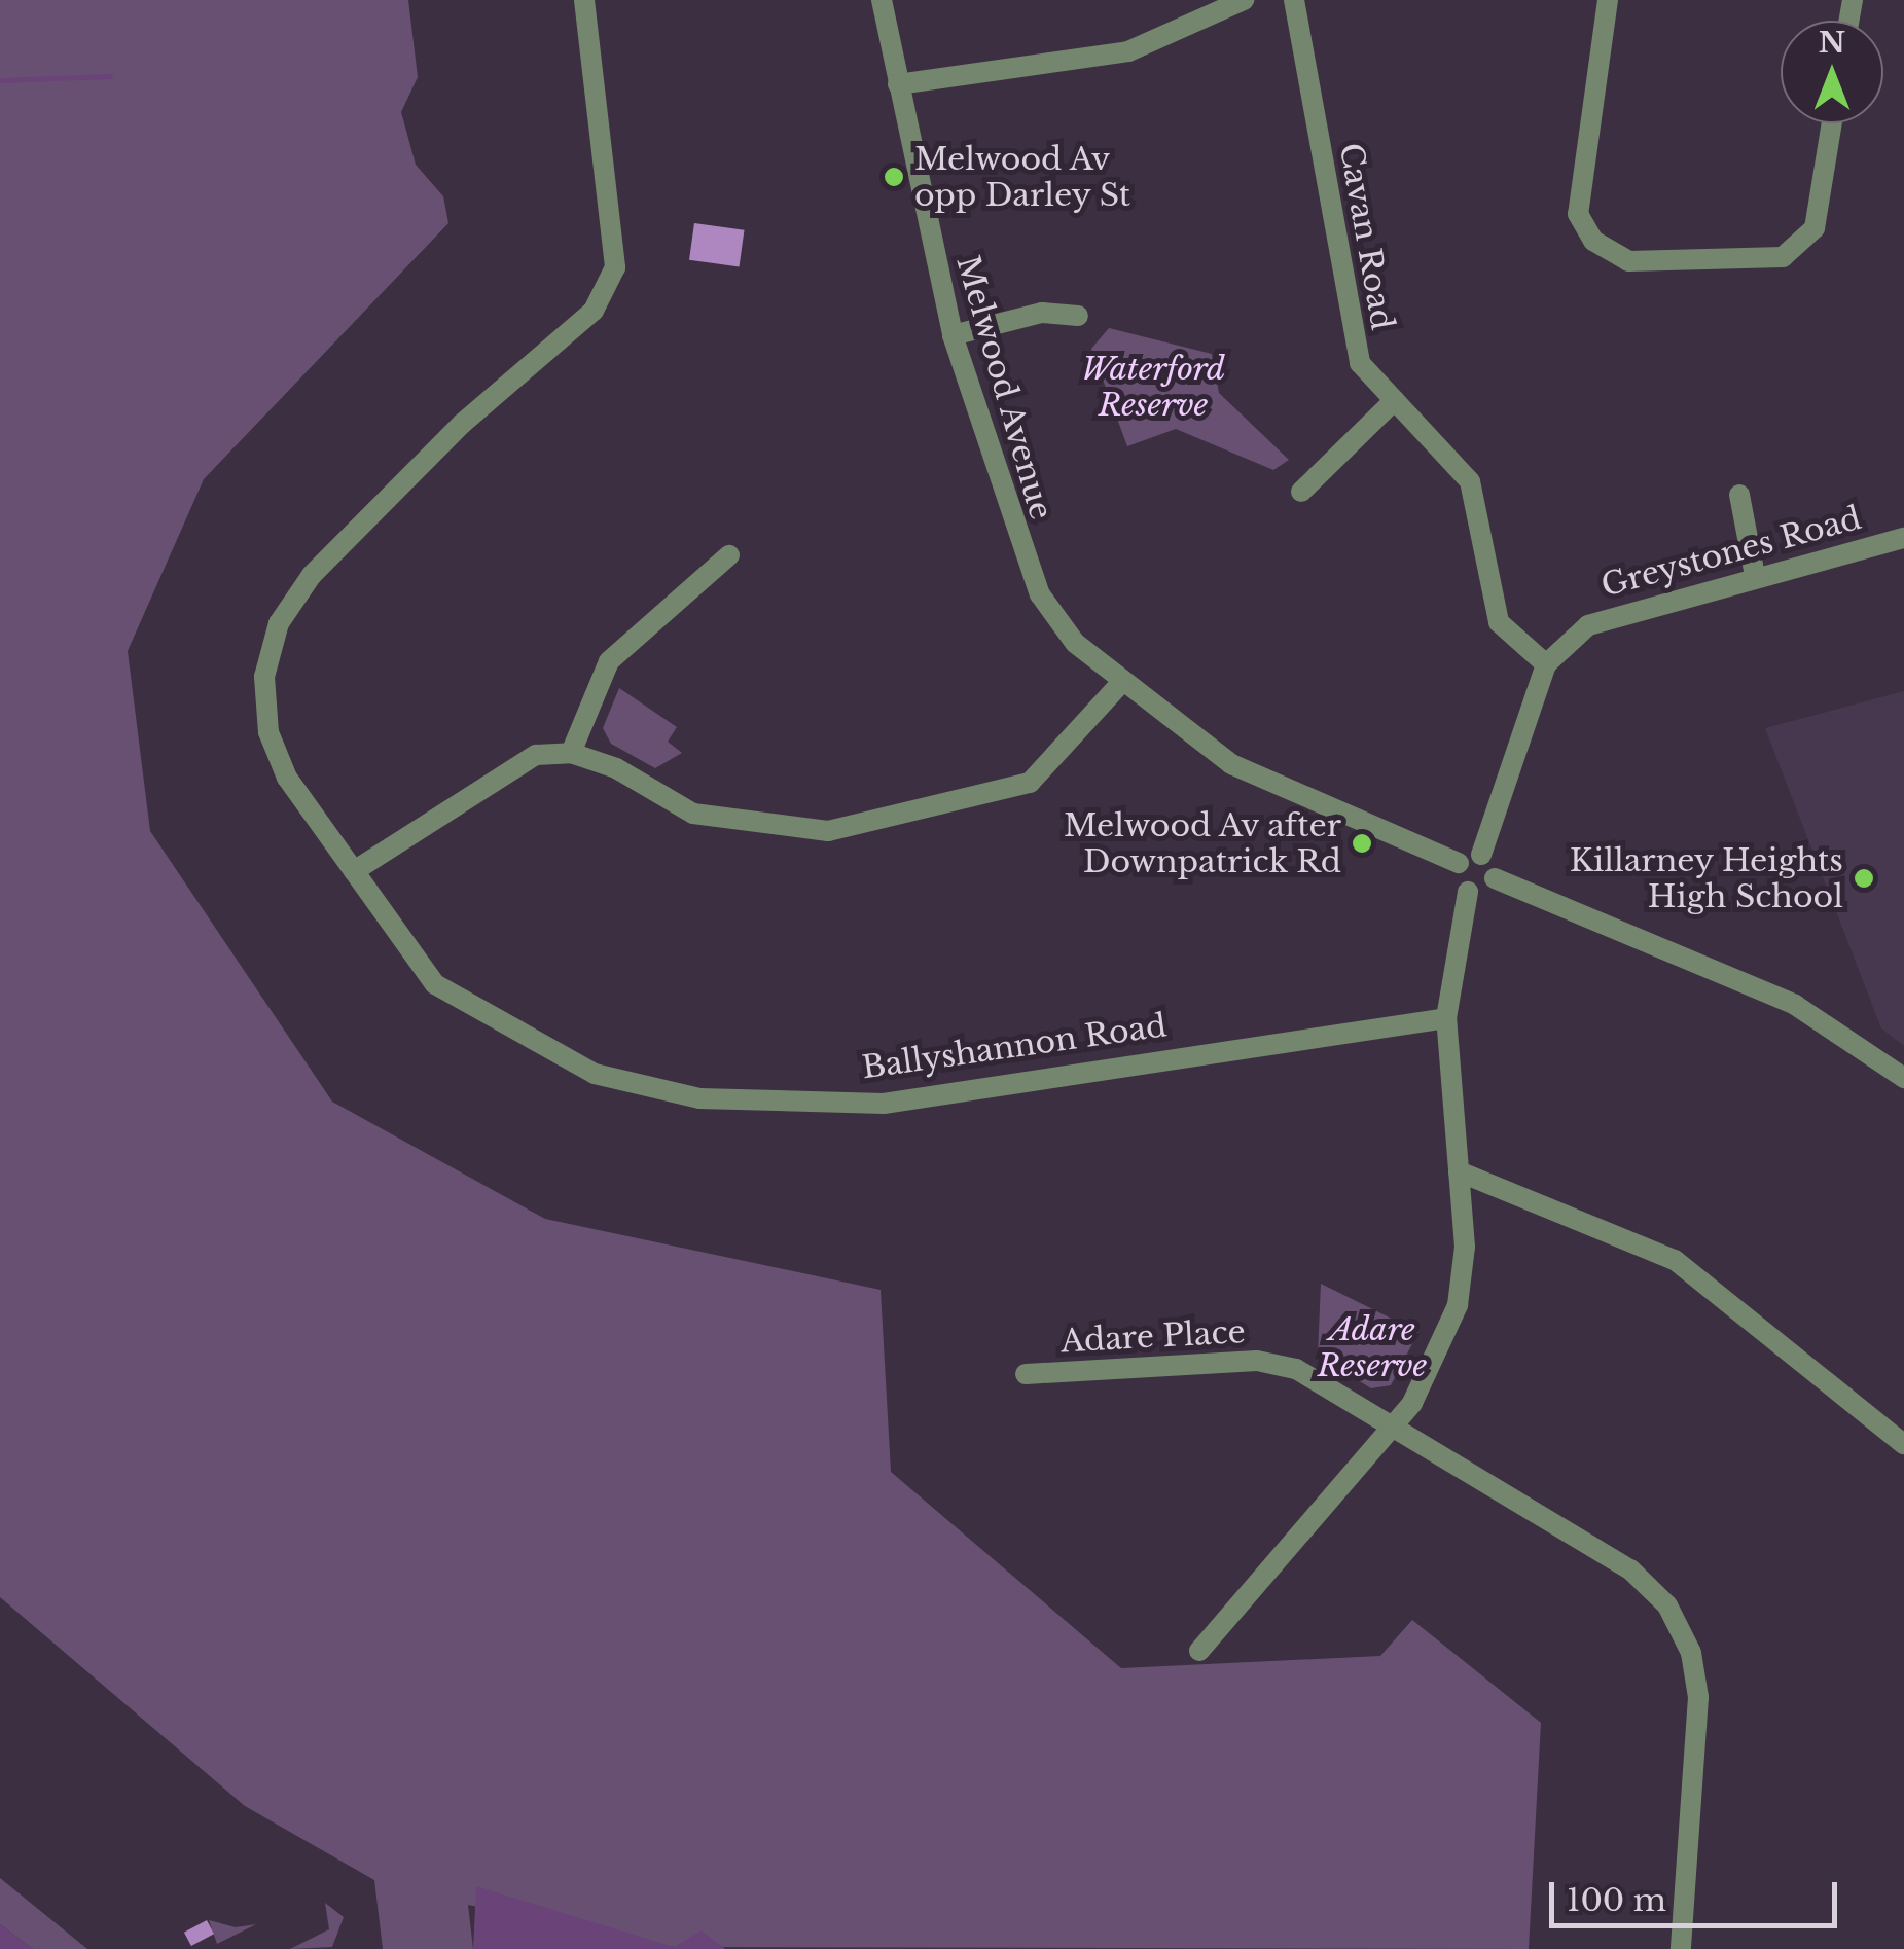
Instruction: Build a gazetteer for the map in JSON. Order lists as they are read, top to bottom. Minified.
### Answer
{"streets":{"street":["Cavan Road","Melwood Avenue","Greystones Road","Ballyshannon Road","Adare Place"]},"crossings":[["Cavan Road","Greystones Road"]],"parks":["Waterford Reserve","Adare Reserve"],"places":["Melwood Av opp Darley St","Melwood Av after Downpatrick Rd","Killarney Heights High School"],"scale_bar":"100 m","north":"top"}
